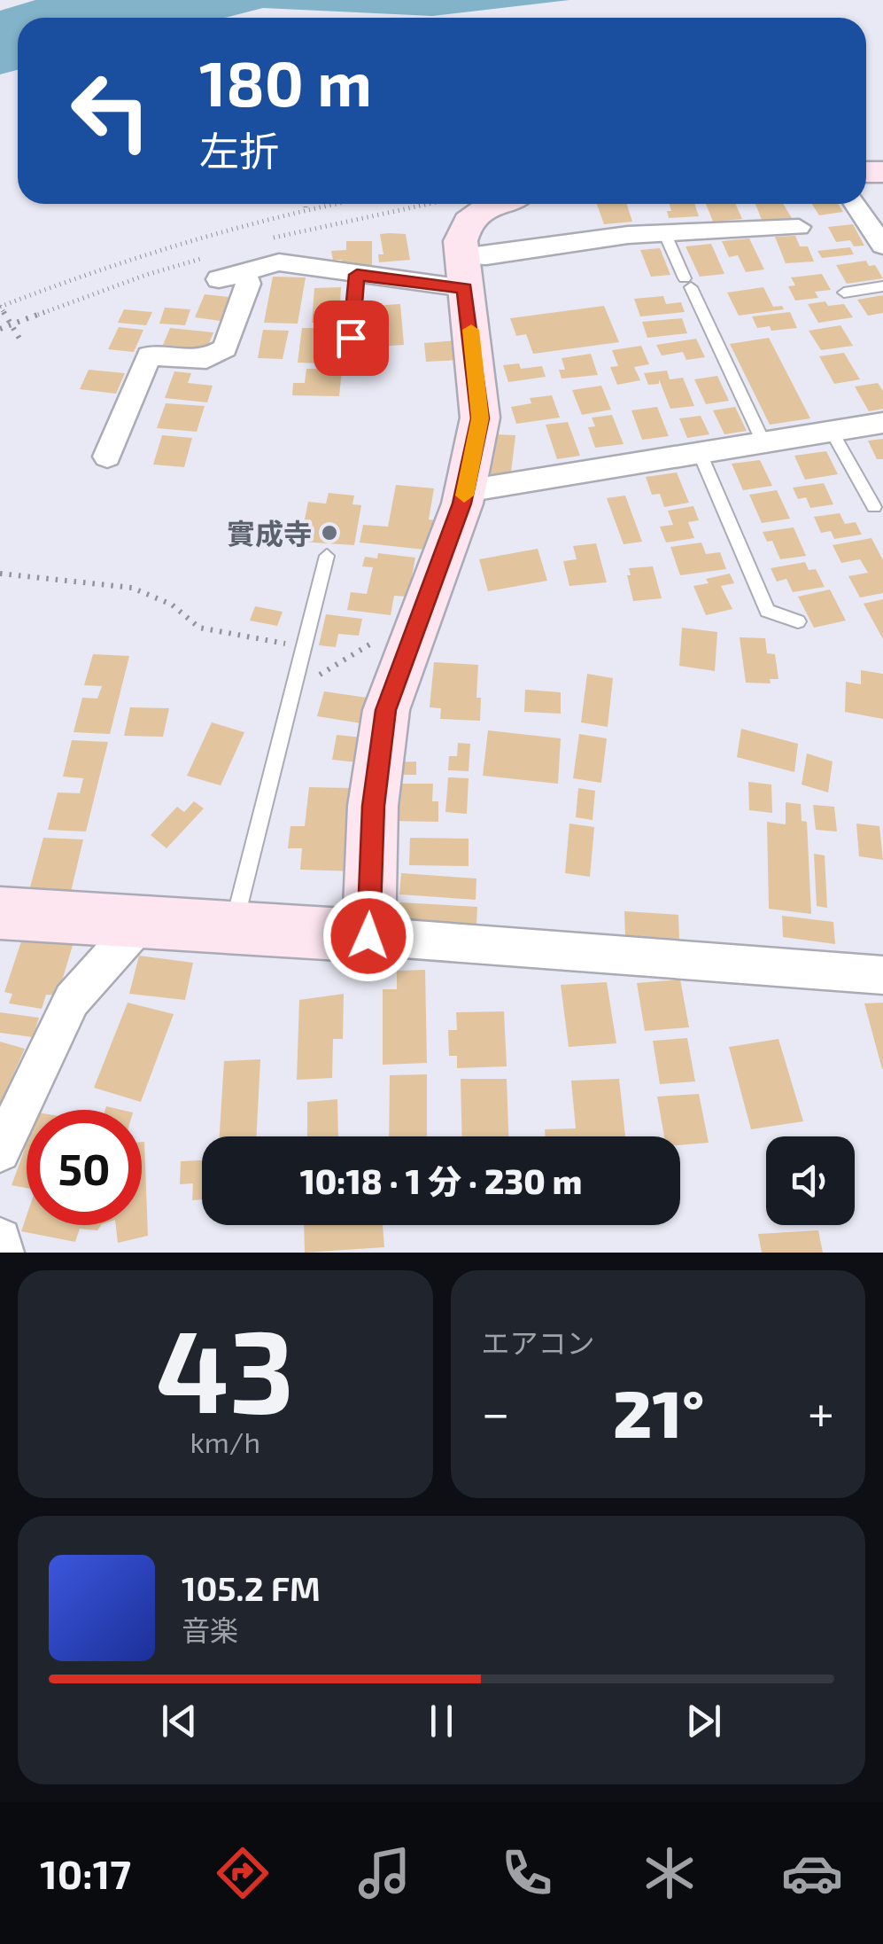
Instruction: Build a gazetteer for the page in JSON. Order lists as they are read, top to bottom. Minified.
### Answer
{"places":["實成寺"],"page":{"turn":["180 m","左折"],"limit":"50","trip":"10:18 · 1 分 · 230 m","tile":[["43","km/h"],"エアコン"],"heat":["−","21°","+"],"song":["105.2 FM","音楽"],"tabs":"10:17"}}
